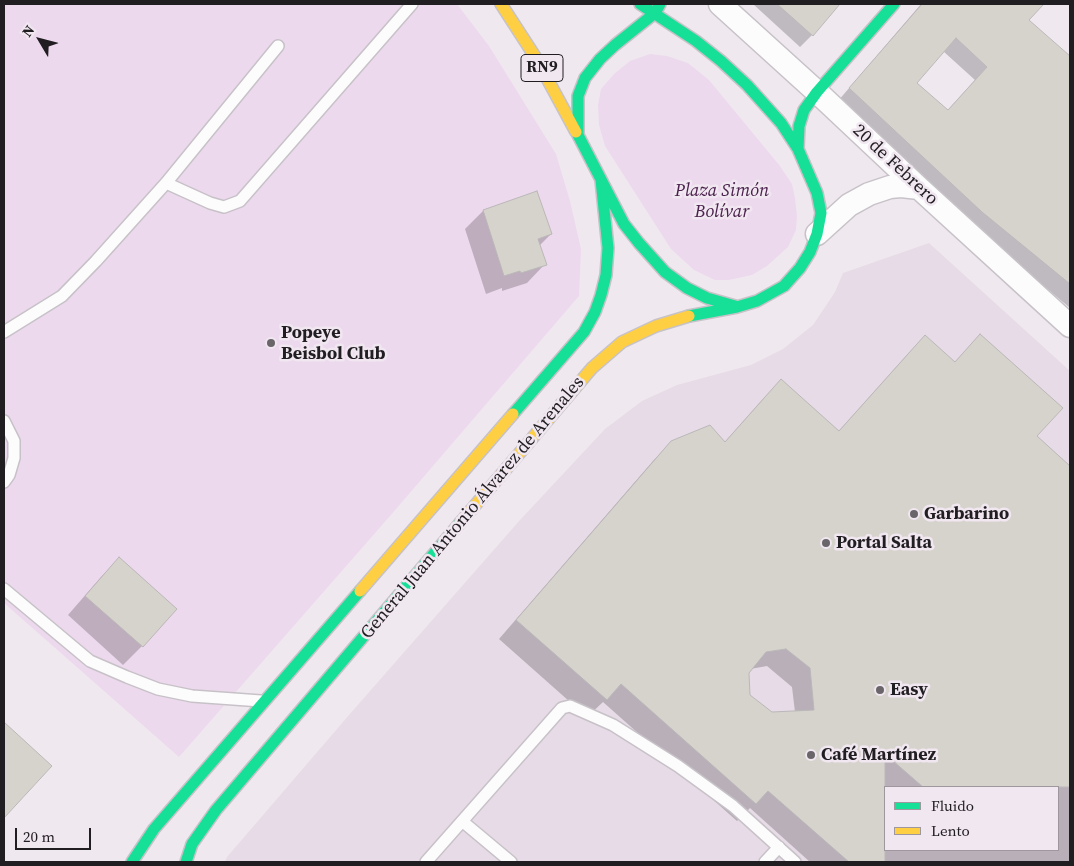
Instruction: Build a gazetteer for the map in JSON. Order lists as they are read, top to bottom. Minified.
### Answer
{"streets":{"main road":["RN9","General Juan Antonio Álvarez de Arenales"],"street":["20 de Febrero"]},"crossings":[["20 de Febrero","General Juan Antonio Álvarez de Arenales"]],"parks":["Plaza Simón Bolívar"],"places":["Popeye Beisbol Club","Garbarino","Portal Salta","Easy","Café Martínez"],"legend":["Fluido","Lento"],"scale_bar":"20 m","north":"top left"}
